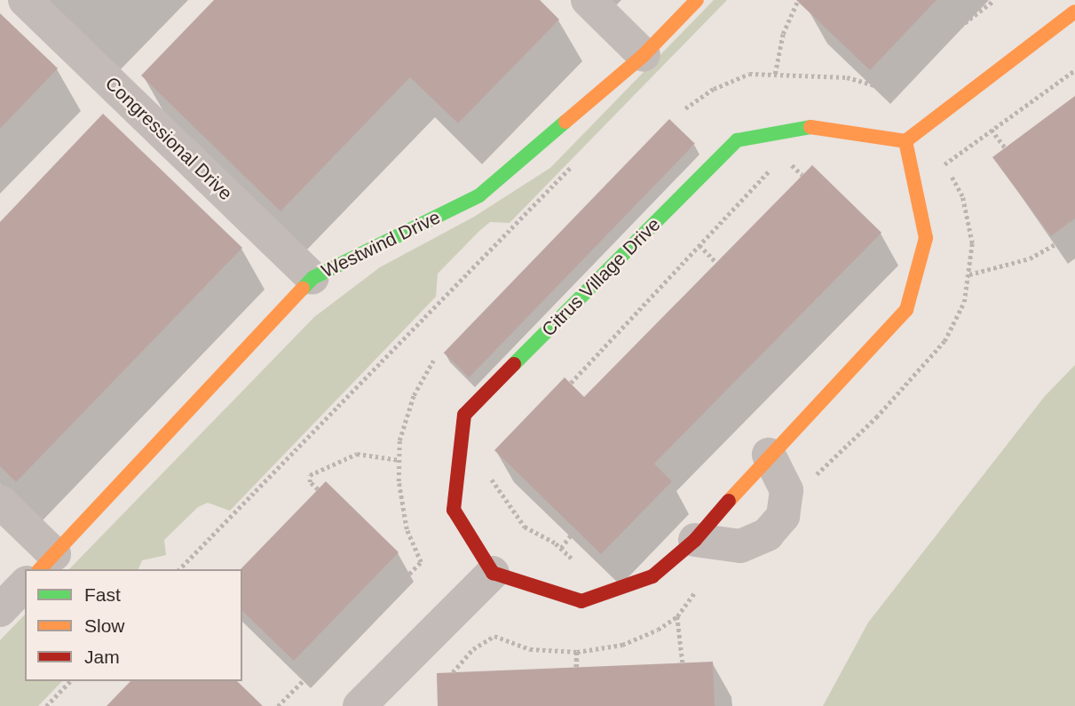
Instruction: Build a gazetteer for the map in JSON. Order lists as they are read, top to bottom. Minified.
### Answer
{"streets":{"street":["Congressional Drive","Westwind Drive","Citrus Village Drive"]},"crossings":[["Congressional Drive","Westwind Drive"]],"legend":["Fast","Slow","Jam"]}
